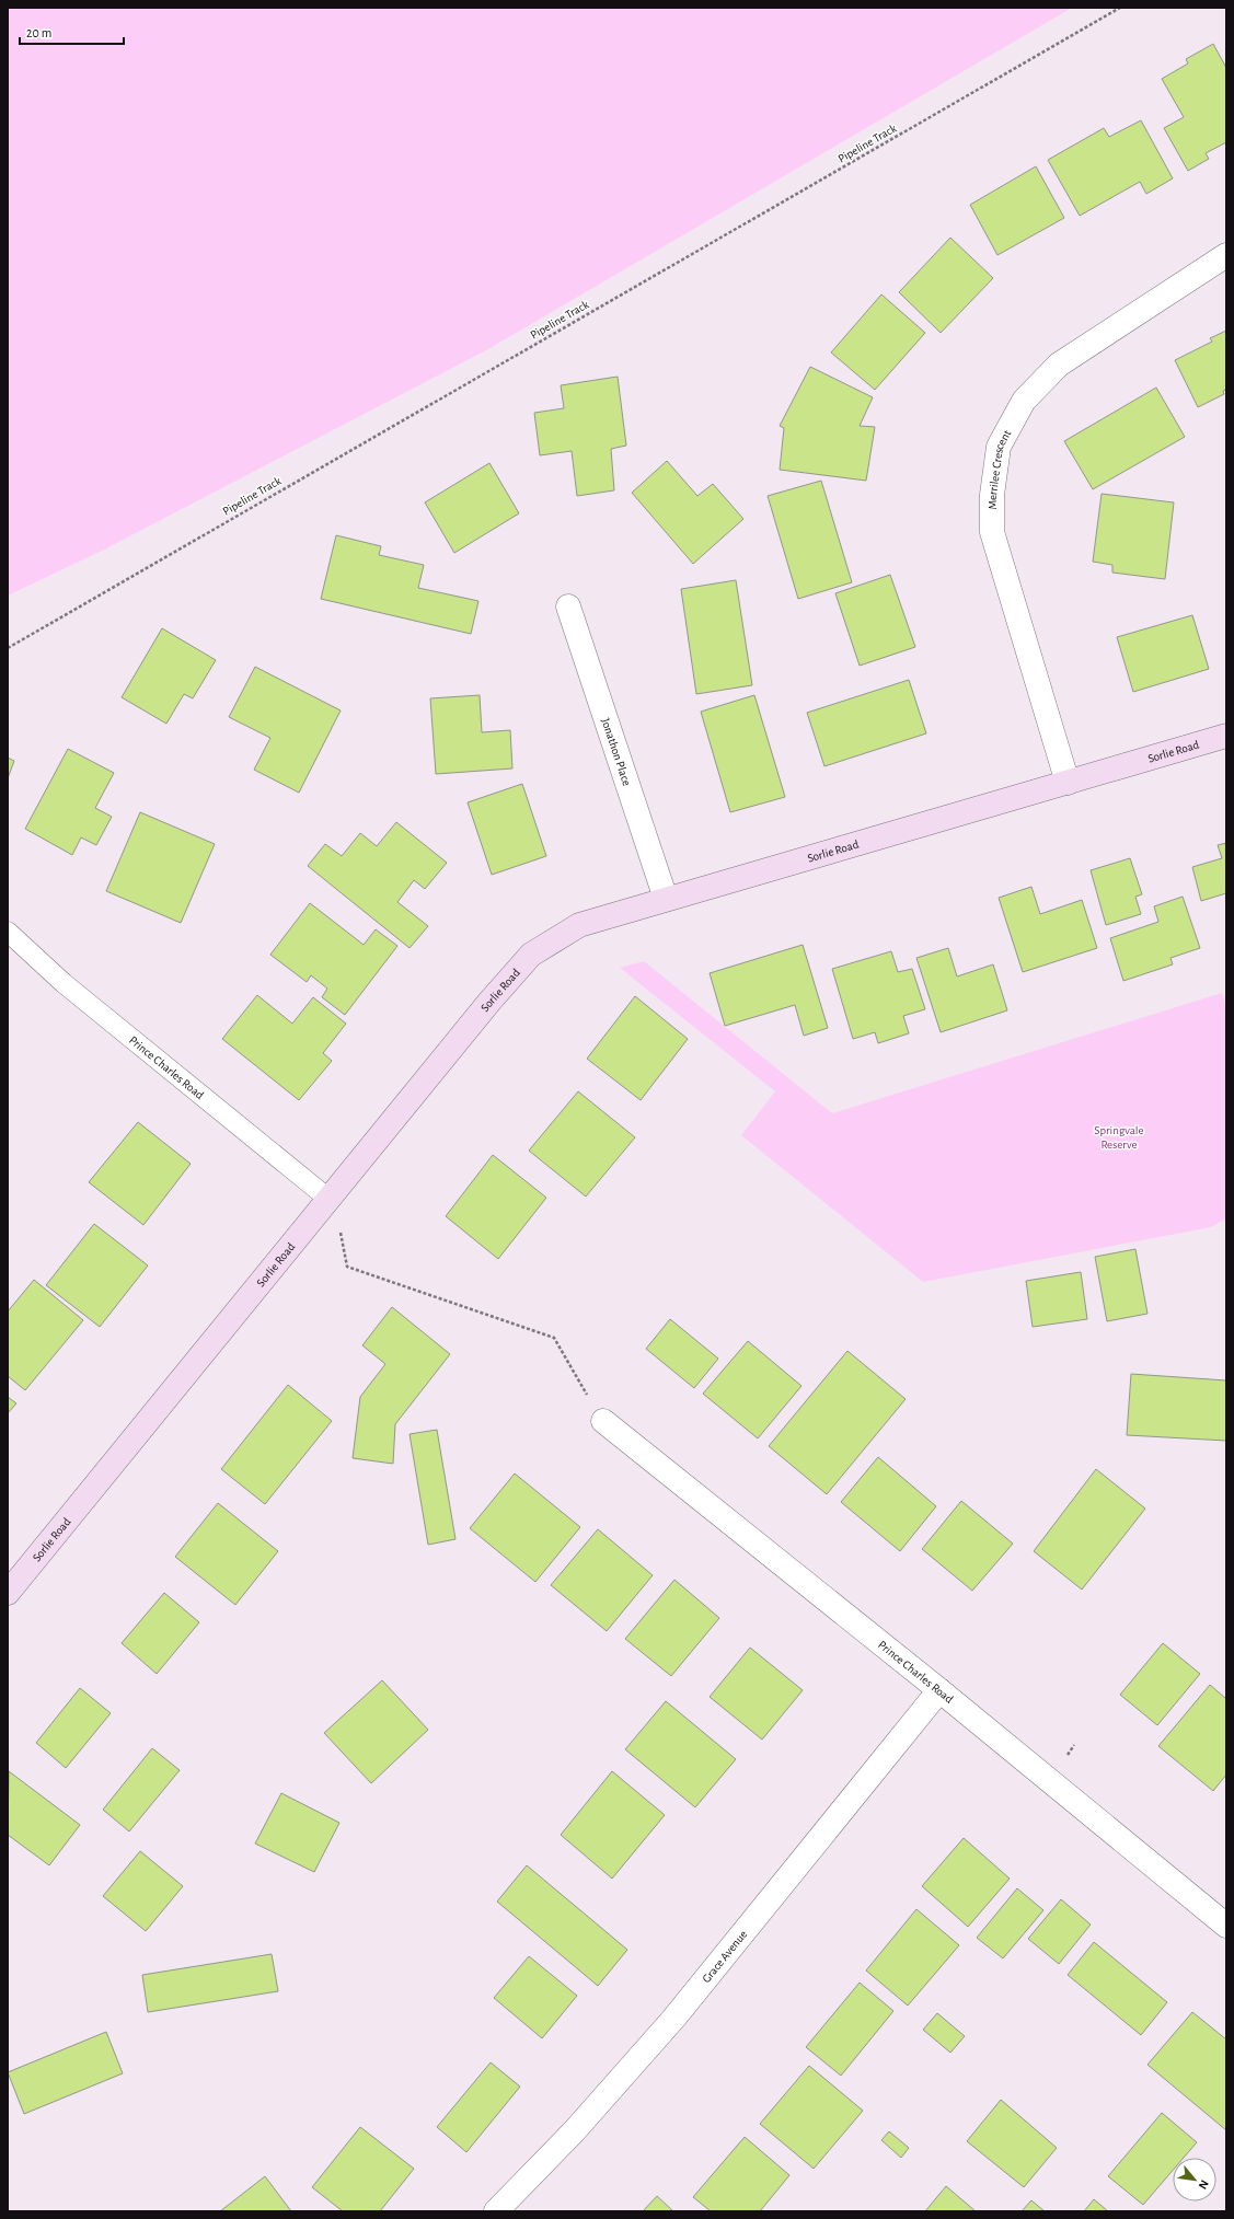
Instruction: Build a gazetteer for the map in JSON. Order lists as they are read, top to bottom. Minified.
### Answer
{"streets":{"street":["Merrilee Crescent","Sorlie Road","Jonathon Place","Prince Charles Road","Grace Avenue"],"path":["Pipeline Track"]},"crossings":[["Merrilee Crescent","Sorlie Road"],["Sorlie Road","Jonathon Place"],["Sorlie Road","Prince Charles Road"],["Prince Charles Road","Grace Avenue"]],"parks":["Springvale Reserve"],"scale_bar":"20 m","north":"bottom right"}
